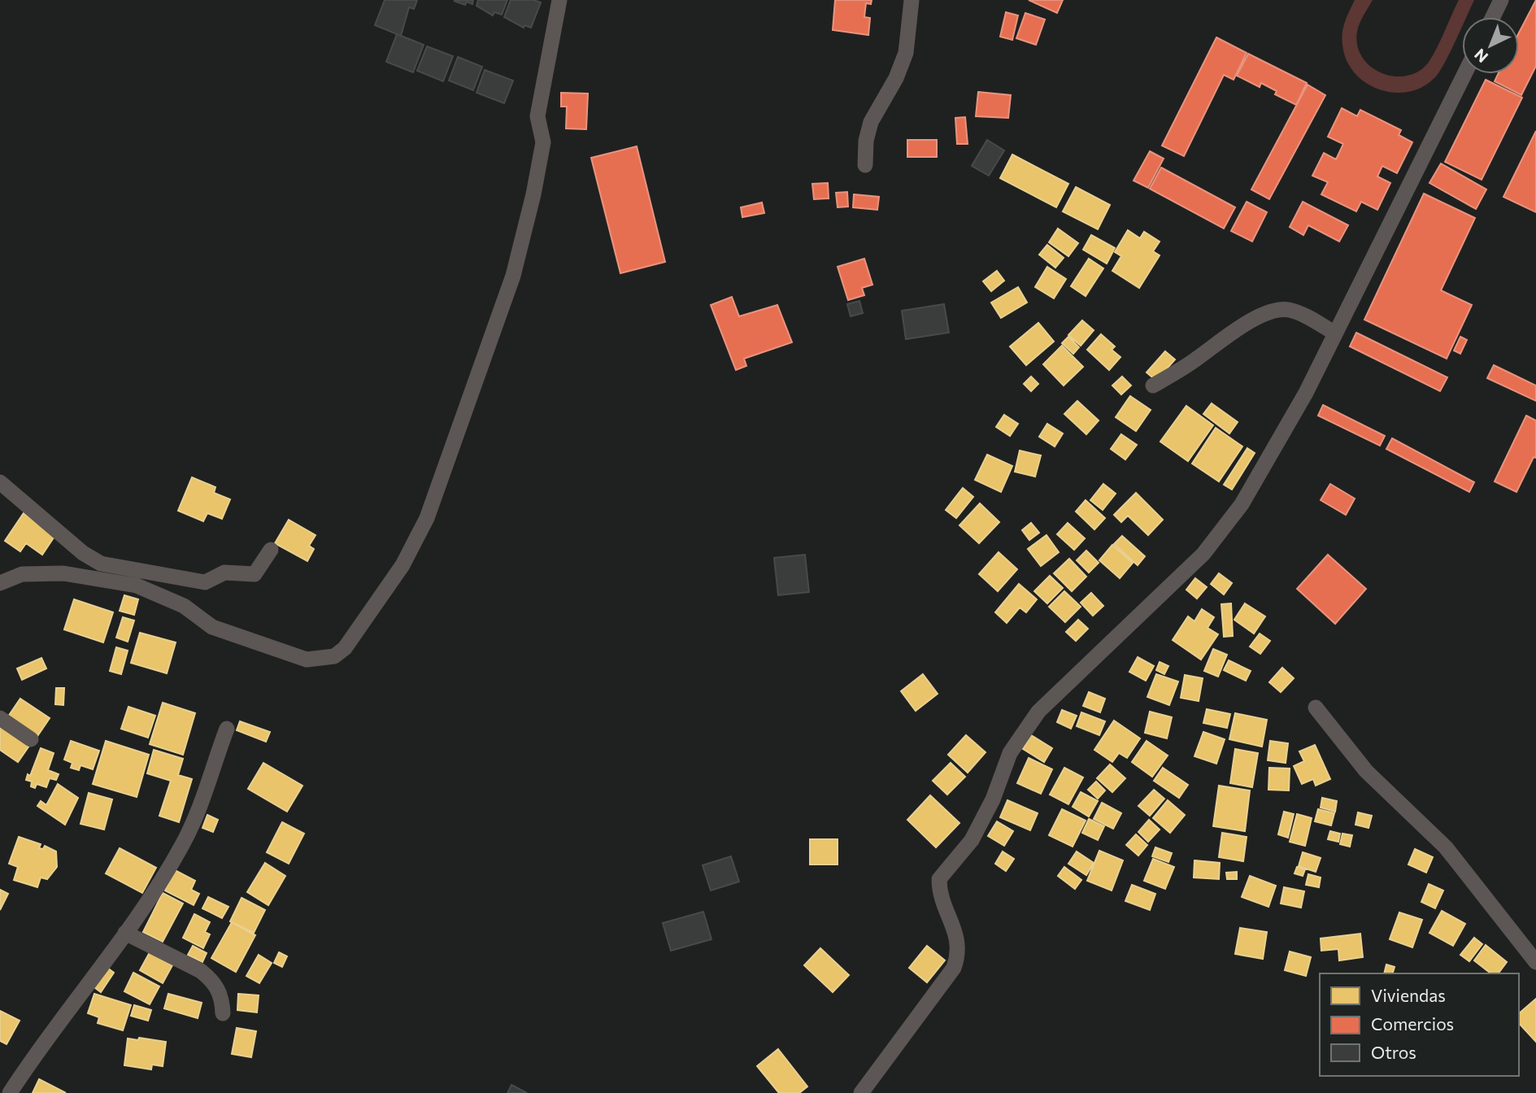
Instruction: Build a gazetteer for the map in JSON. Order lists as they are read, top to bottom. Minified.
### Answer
{"legend":["Viviendas","Comercios","Otros"],"north":"bottom left"}
